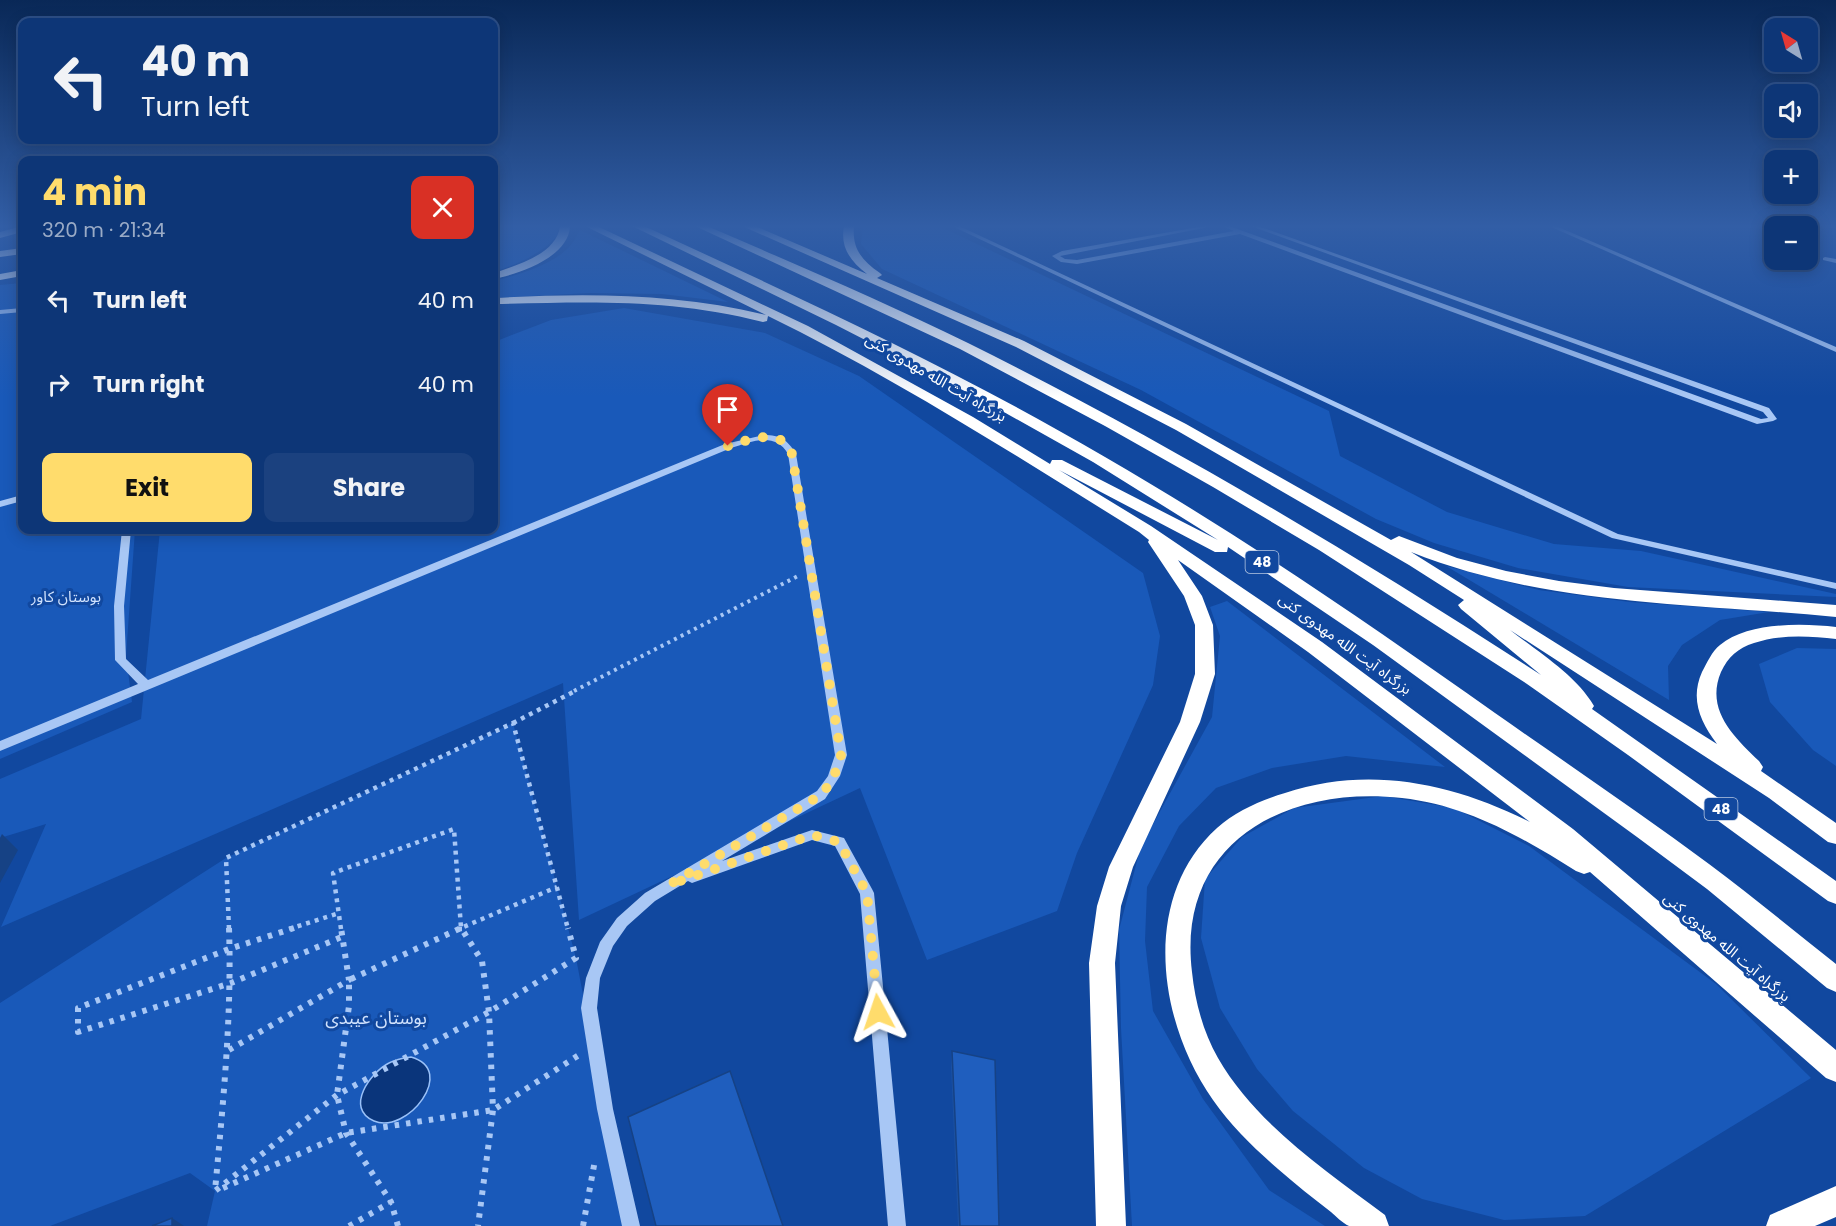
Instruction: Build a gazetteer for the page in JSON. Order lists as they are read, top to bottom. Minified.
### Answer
{"streets":{"highway":["بزرگراه آیت الله مهدوی کنی","48"]},"parks":["بوستان کاور","بوستان عیبدی"],"north":"top left","page":{"map_buttons":["+","−"],"turn":["40 m","Turn left"],"heading":["4 min","320 m · 21:34"],"list":[{"name":"Turn left","value":"40 m"},{"name":"Turn right","value":"40 m"}],"buttons":["Exit","Share"]}}
